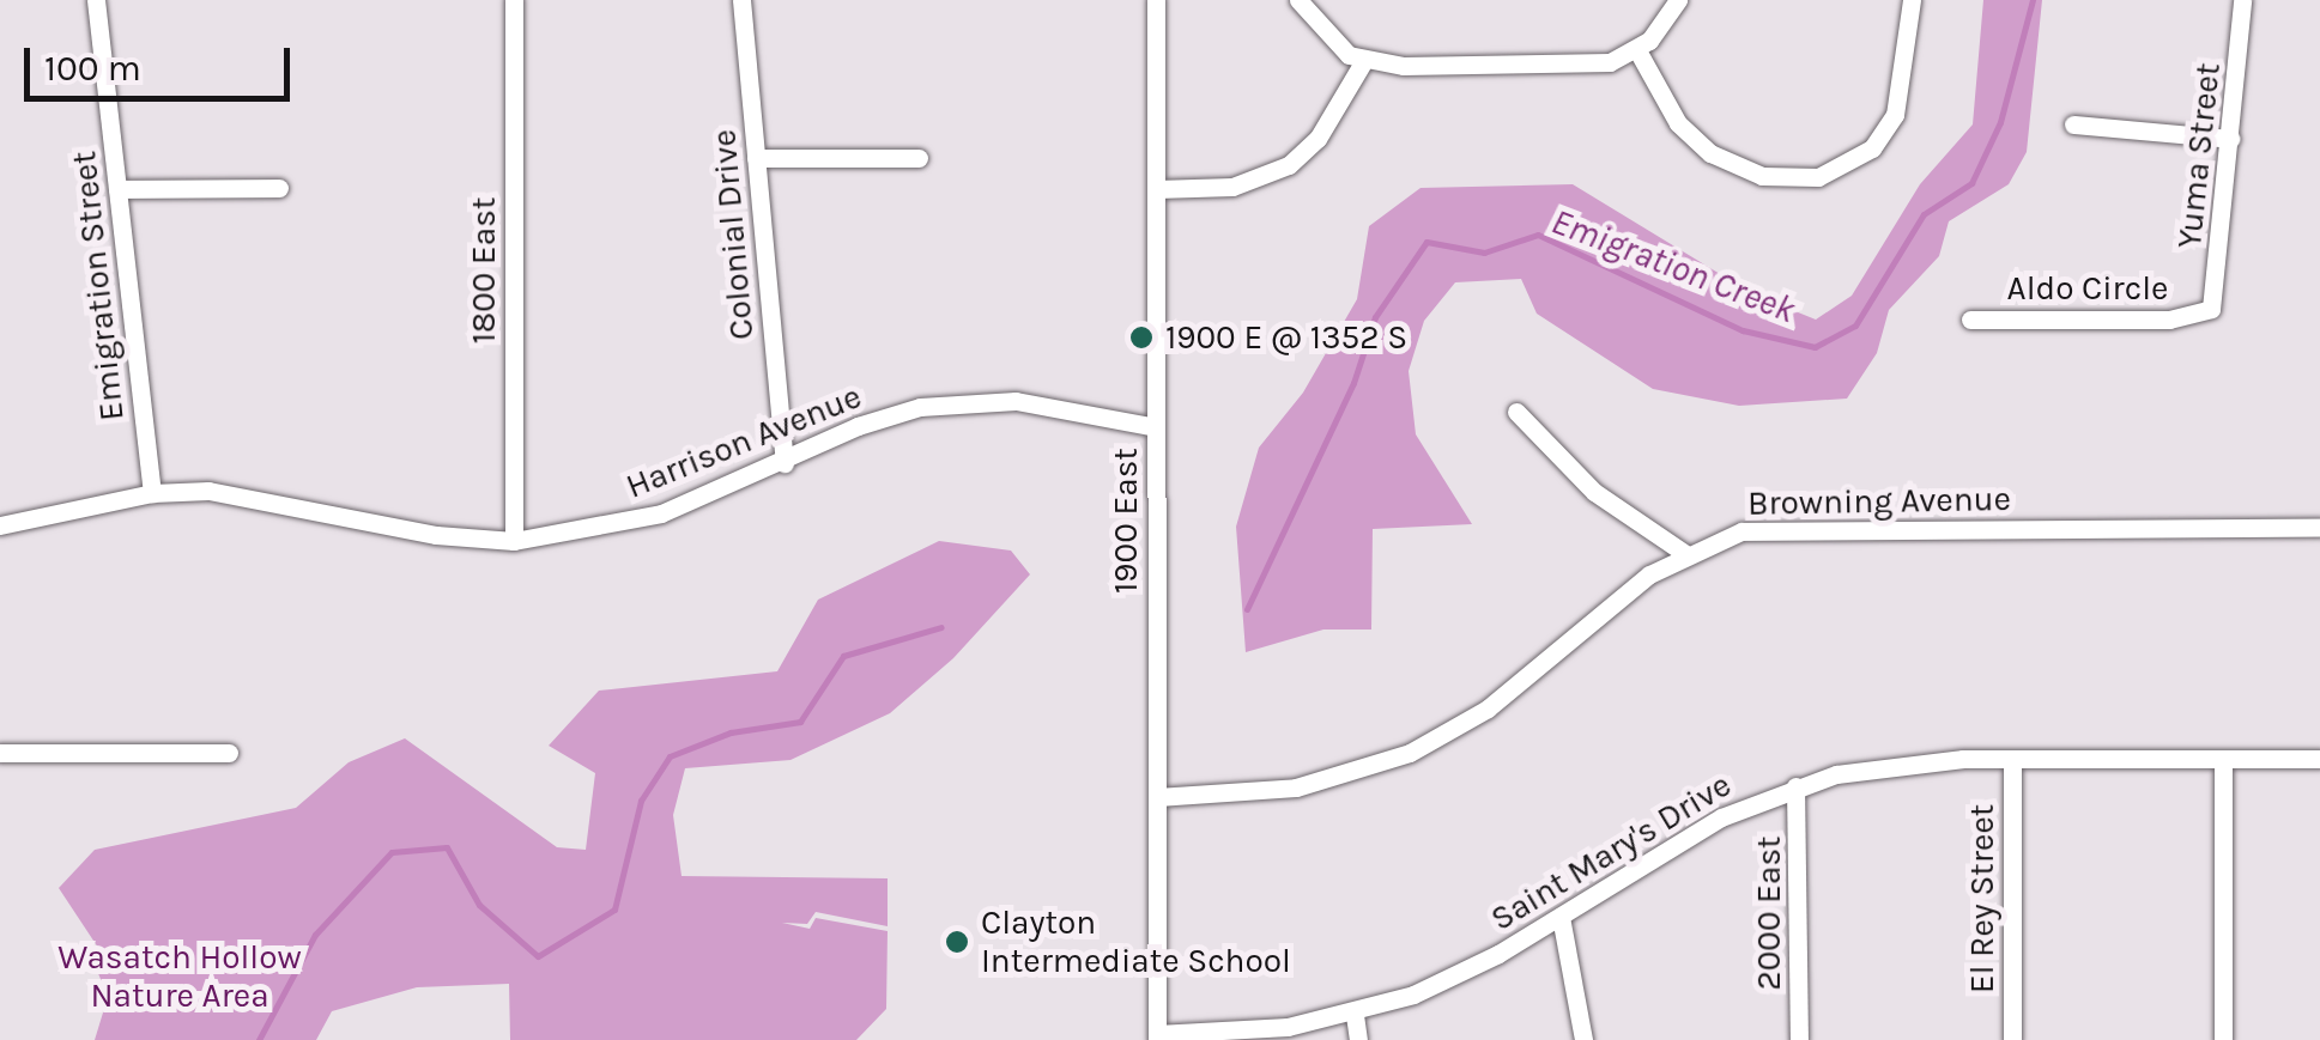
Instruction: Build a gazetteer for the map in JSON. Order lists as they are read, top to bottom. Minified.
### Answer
{"streets":{"street":["Yuma Street","Colonial Drive","1800 East","Emigration Street","Aldo Circle","Harrison Avenue","Browning Avenue","1900 East","Saint Mary's Drive","El Rey Street","2000 East"]},"crossings":[["Yuma Street","Aldo Circle"],["Colonial Drive","Harrison Avenue"],["1800 East","Harrison Avenue"],["Emigration Street","Harrison Avenue"],["Harrison Avenue","1900 East"],["Browning Avenue","1900 East"],["1900 East","Saint Mary's Drive"],["Saint Mary's Drive","El Rey Street"],["Saint Mary's Drive","2000 East"]],"water":["Emigration Creek"],"parks":["Wasatch Hollow Nature Area"],"places":["1900 E @ 1352 S","Clayton Intermediate School"],"scale_bar":"100 m"}
